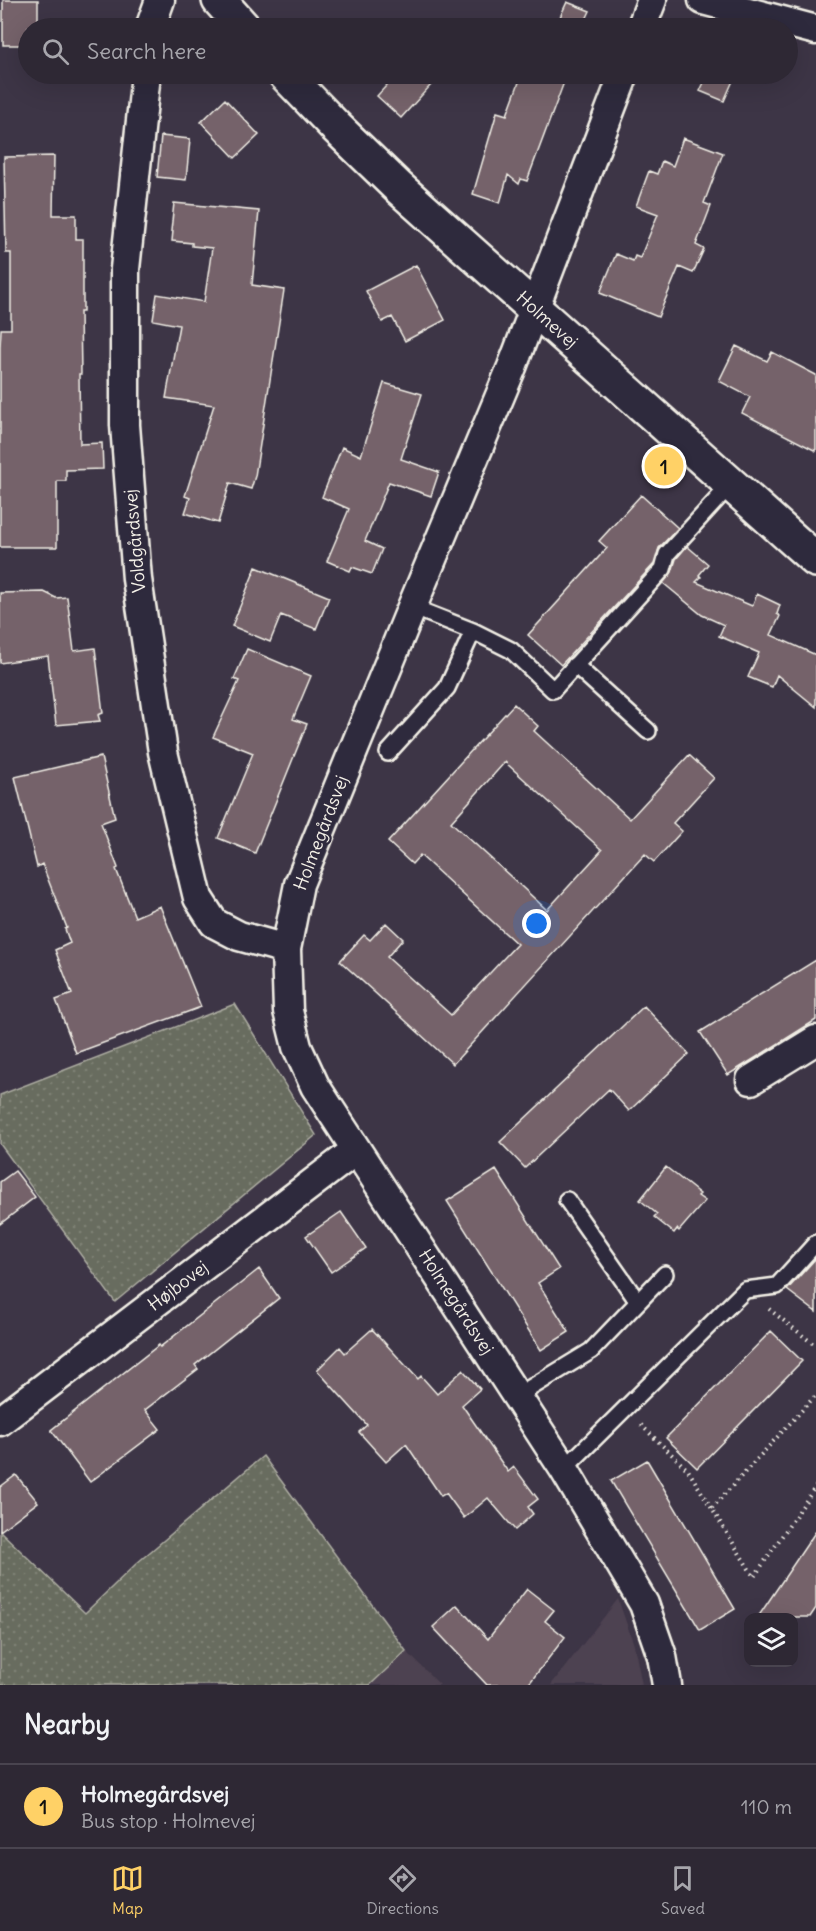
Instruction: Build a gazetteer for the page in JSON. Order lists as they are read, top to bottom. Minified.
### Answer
{"streets":{"street":["Holmevej","Voldgårdsvej","Holmegårdsvej","Højbovej"]},"crossings":[["Holmevej","Holmegårdsvej"],["Voldgårdsvej","Holmegårdsvej"],["Holmegårdsvej","Højbovej"]],"page":{"search":"Search here","pins":"1","heading":"Nearby","list":[{"mark":"1","name":"Holmegårdsvej","note":"Bus stop · Holmevej","value":"110 m"}],"nav":["Map","Directions","Saved"]}}
